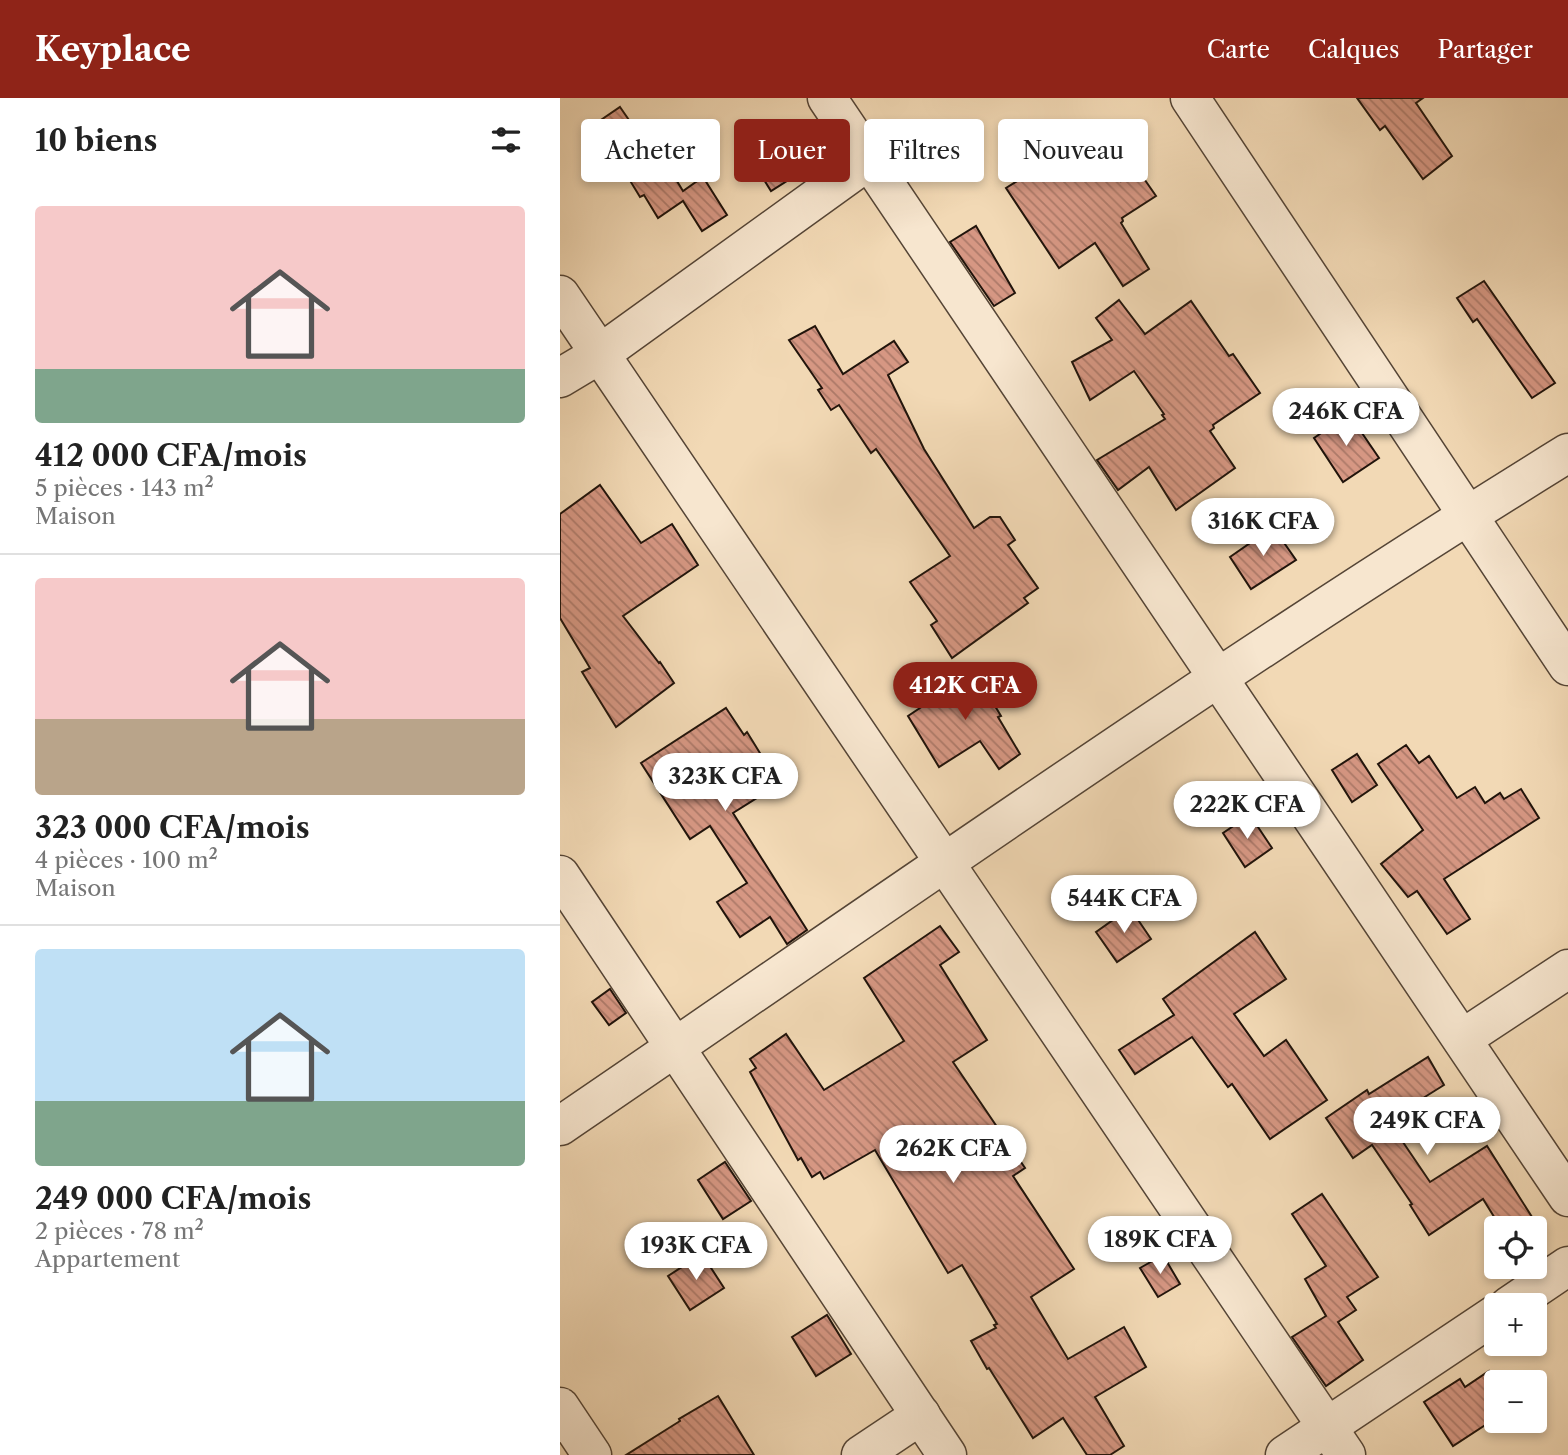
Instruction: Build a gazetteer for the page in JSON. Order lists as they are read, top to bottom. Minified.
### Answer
{"page":{"header":"Keyplace","nav":["Carte","Calques","Partager"],"heading":"10 biens","chip":["Acheter","Louer","Filtres","Nouveau"],"list":[{"name":"412 000 CFA/mois","note":"5 pièces · 143 m² · Maison"},{"name":"323 000 CFA/mois","note":"4 pièces · 100 m² · Maison"},{"name":"249 000 CFA/mois","note":"2 pièces · 78 m² · Appartement"}],"price":["246K CFA","316K CFA","412K CFA","323K CFA","222K CFA","544K CFA","249K CFA","262K CFA","189K CFA","193K CFA"],"map_buttons":["+","−"]}}
